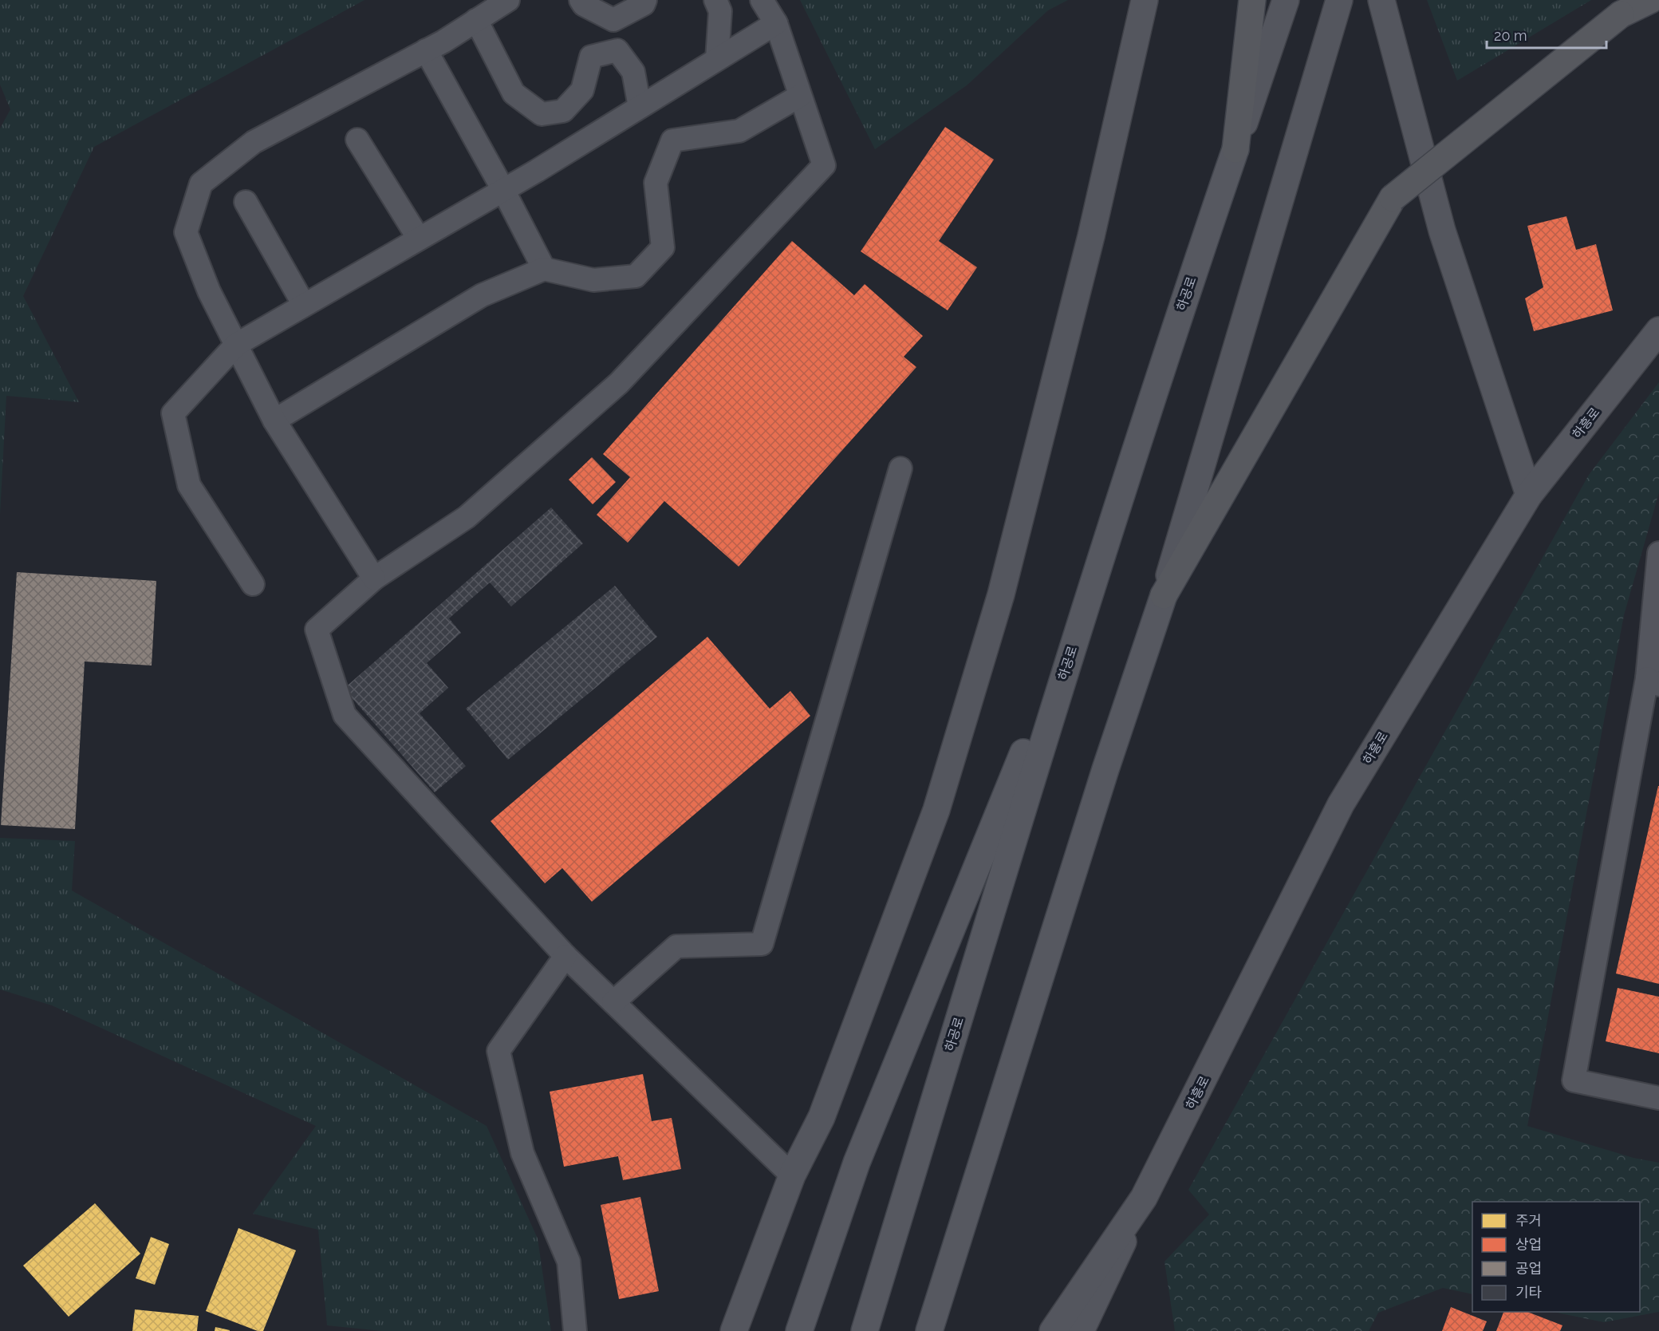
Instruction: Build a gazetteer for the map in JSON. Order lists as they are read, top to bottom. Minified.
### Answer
{"streets":{"main road":["하공로"],"street":["하흥로"]},"legend":["주거","상업","공업","기타"],"scale_bar":"20 m"}
